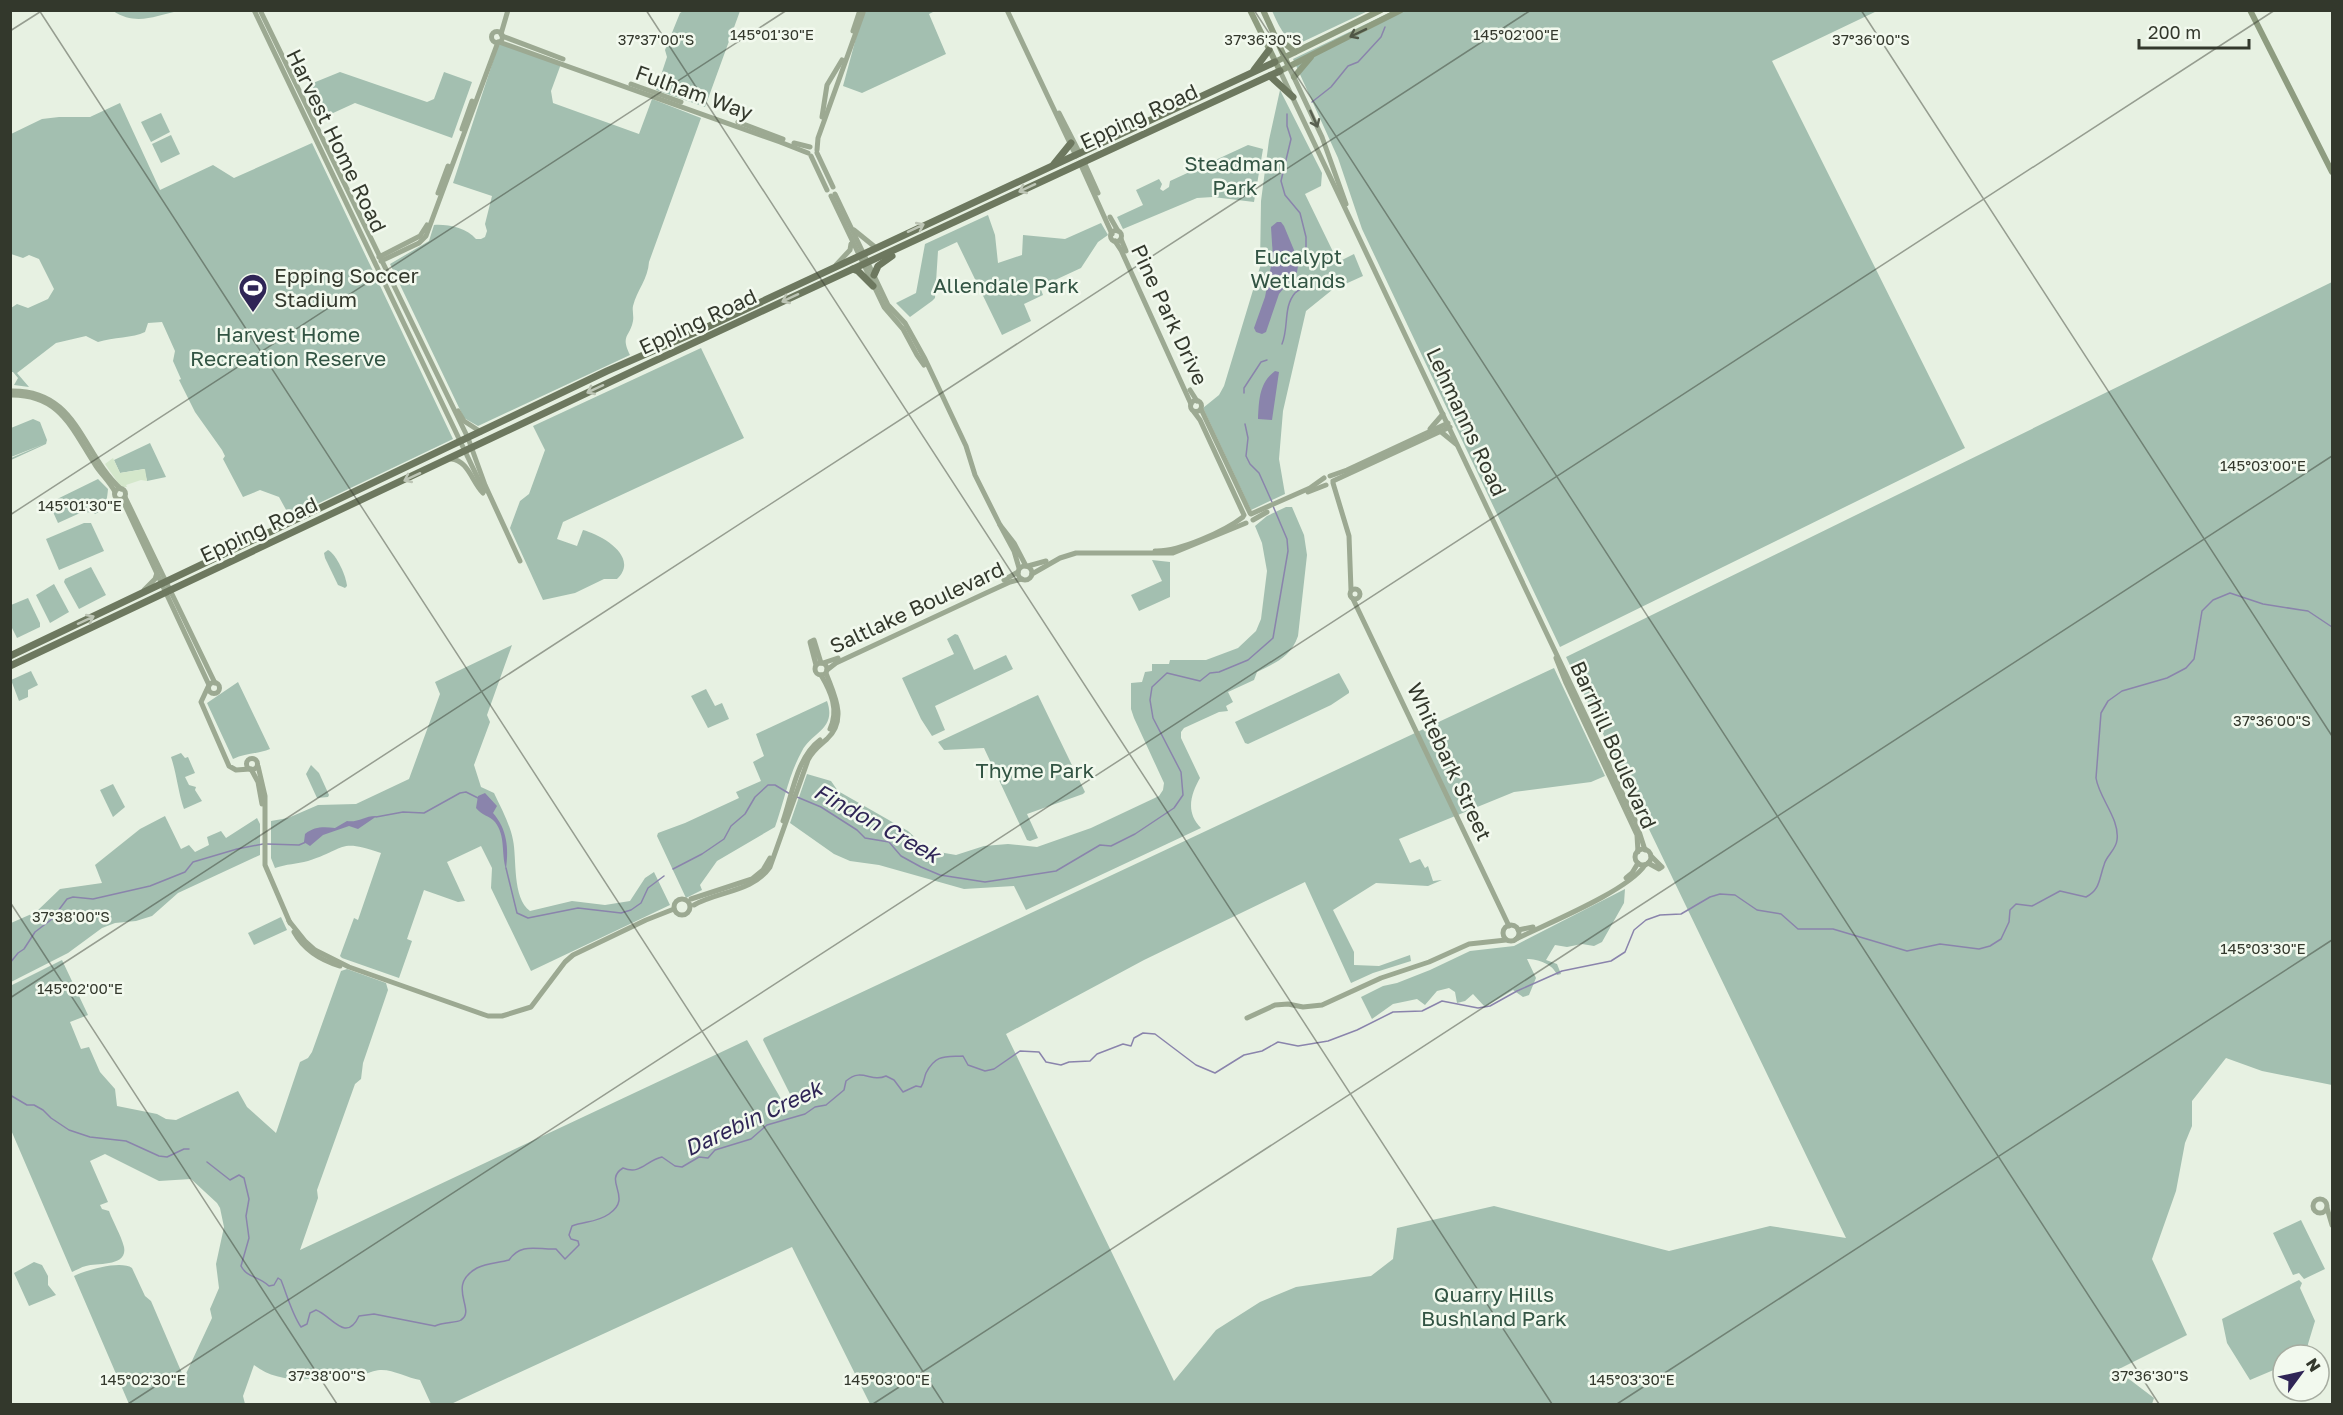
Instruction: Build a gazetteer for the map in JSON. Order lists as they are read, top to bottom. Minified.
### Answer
{"streets":{"main road":["Epping Road"],"street":["Fulham Way","Harvest Home Road","Pine Park Drive","Lehmanns Road","Saltlake Boulevard","Barrhill Boulevard","Whitebark Street"]},"crossings":[["Epping Road","Harvest Home Road"],["Epping Road","Pine Park Drive"],["Epping Road","Lehmanns Road"],["Pine Park Drive","Saltlake Boulevard"],["Lehmanns Road","Saltlake Boulevard"],["Lehmanns Road","Barrhill Boulevard"],["Saltlake Boulevard","Whitebark Street"],["Barrhill Boulevard","Whitebark Street"]],"water":["Findon Creek","Darebin Creek"],"parks":["Steadman Park","Eucalypt Wetlands","Allendale Park","Harvest Home Recreation Reserve","Thyme Park","Quarry Hills Bushland Park"],"places":{"sports":["Epping Soccer Stadium"]},"scale_bar":"200 m","north":"top right","coordinates":["145°01'30\"E","145°02'00\"E","37°37'00\"S","37°36'30\"S","37°36'00\"S","145°03'00\"E","37°38'00\"S","145°03'30\"E","145°02'30\"E"]}
